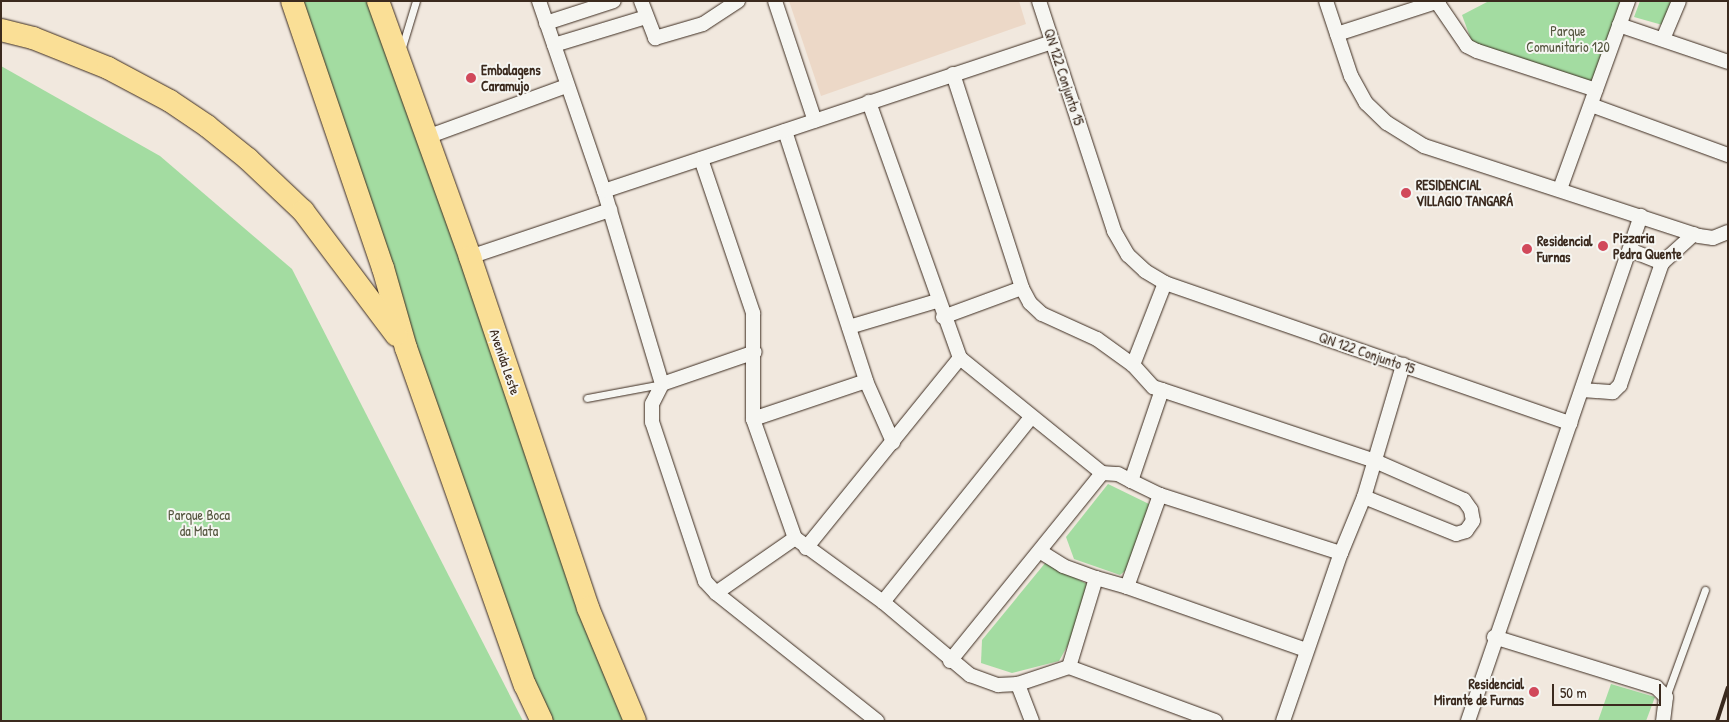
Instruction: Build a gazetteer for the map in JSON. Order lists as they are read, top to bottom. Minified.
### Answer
{"streets":{"main road":["Avenida Leste"],"street":["QN 122 Conjunto 15"]},"parks":["Parque Comunitario 120","Parque Boca da Mata"],"places":["Embalagens Caramujo","RESIDENCIAL VILLAGIO TANGARÁ","Pizzaria Pedra Quente","Residencial Furnas","Residencial Mirante de Furnas"],"scale_bar":"50 m"}
